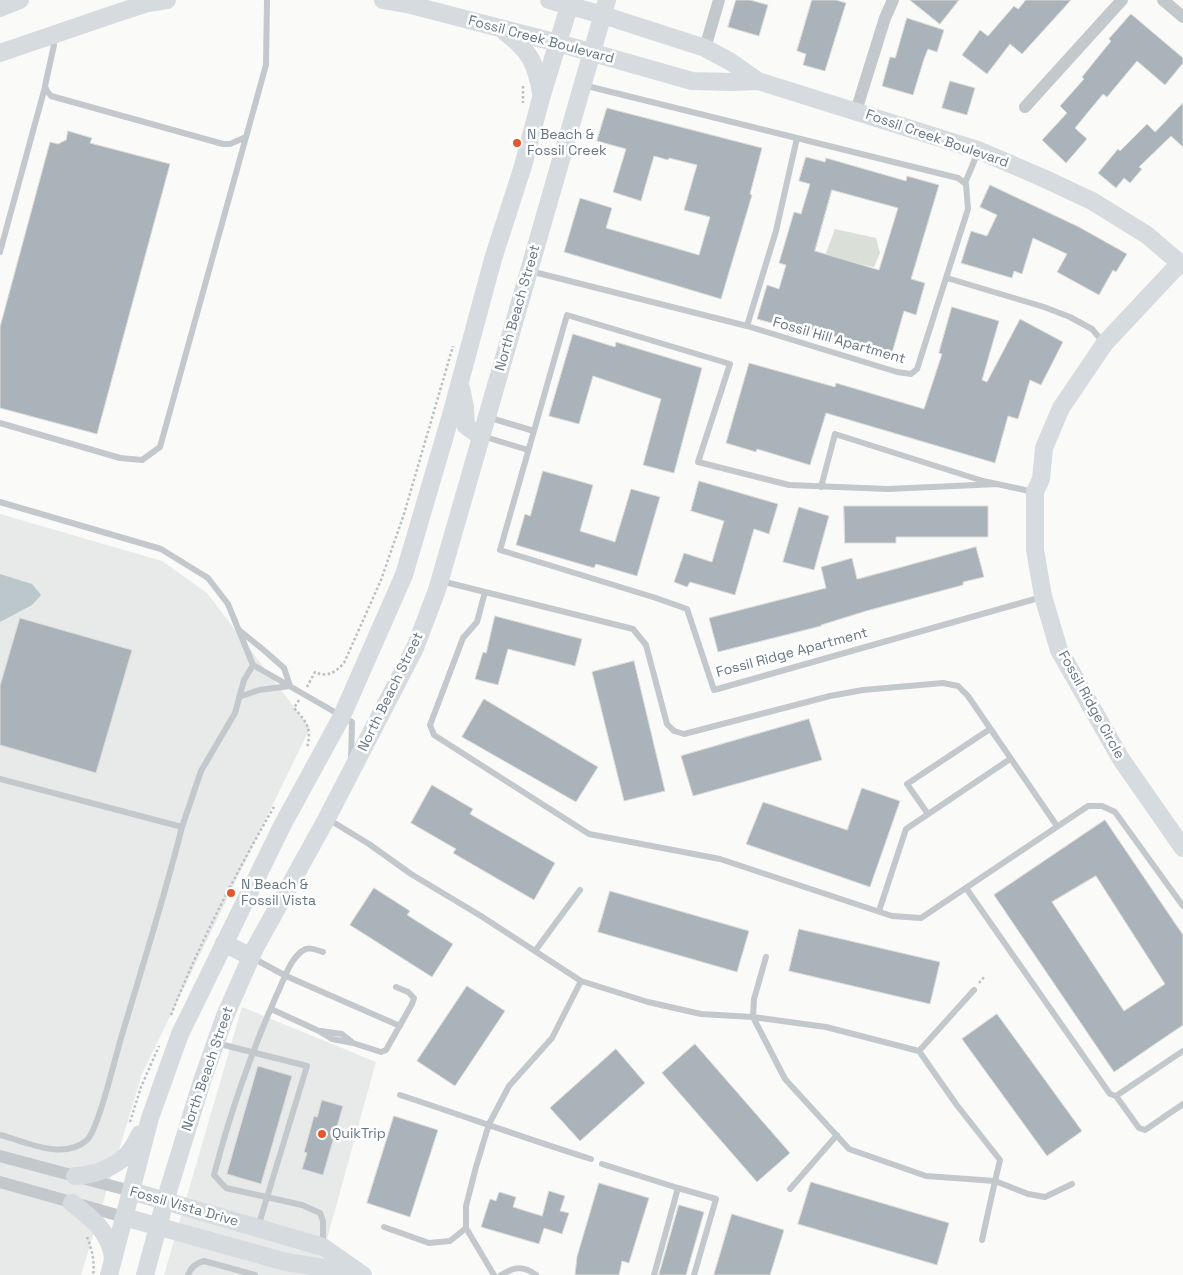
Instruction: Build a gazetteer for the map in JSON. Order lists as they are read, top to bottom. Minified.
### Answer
{"streets":{"main road":["Fossil Creek Boulevard","North Beach Street","Fossil Ridge Circle","Fossil Vista Drive"],"lane":["Fossil Hill Apartment","Fossil Ridge Apartment"]},"crossings":[["Fossil Creek Boulevard","North Beach Street"],["Fossil Creek Boulevard","Fossil Ridge Circle"],["North Beach Street","Fossil Hill Apartment"],["North Beach Street","Fossil Vista Drive"],["Fossil Ridge Apartment","Fossil Ridge Circle"]],"places":["N Beach & Fossil Creek","N Beach & Fossil Vista","QuikTrip"]}
